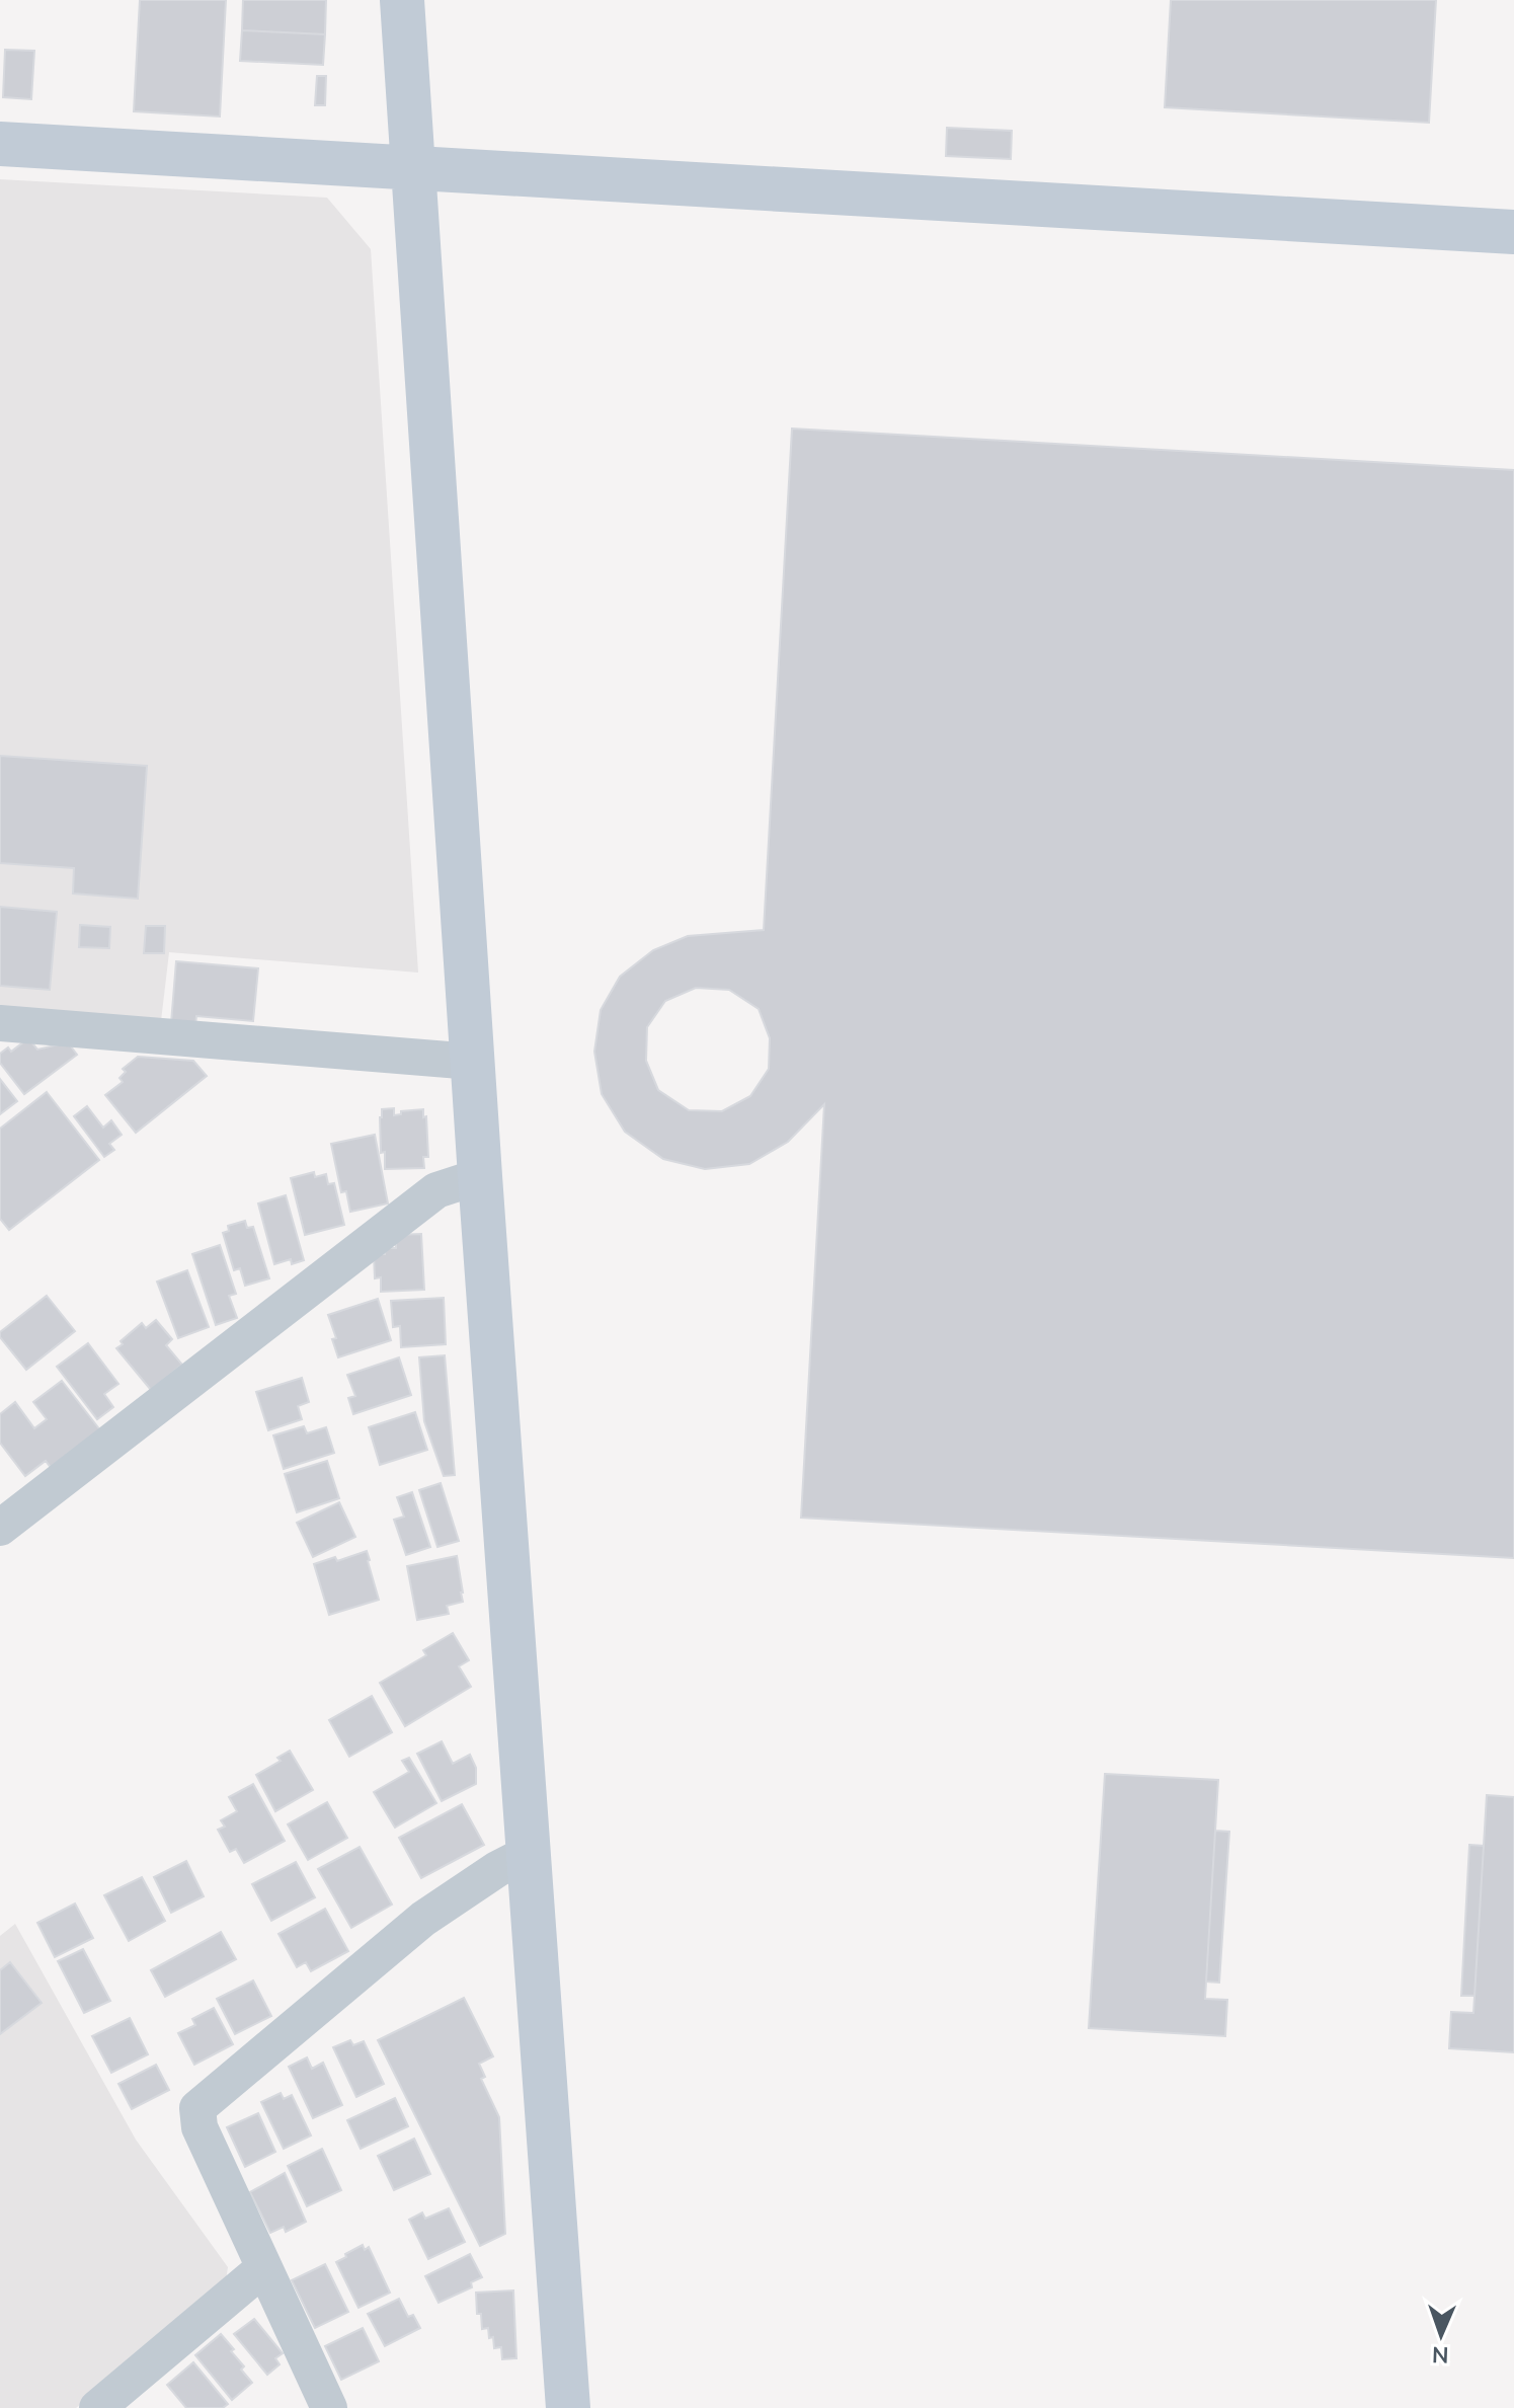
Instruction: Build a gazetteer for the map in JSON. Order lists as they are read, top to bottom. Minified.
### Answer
{"north":"bottom"}
